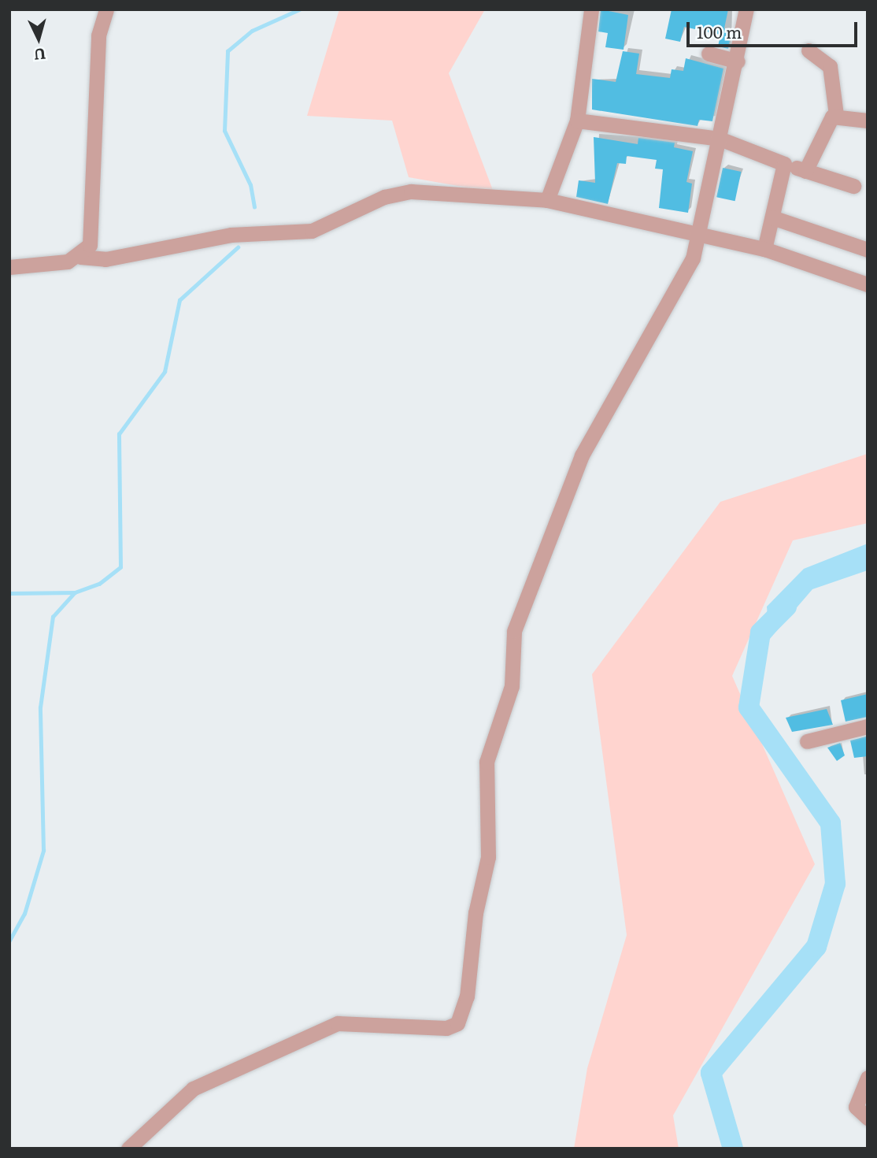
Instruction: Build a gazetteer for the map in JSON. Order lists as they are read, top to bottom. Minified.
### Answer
{"scale_bar":"100 m","north":"bottom"}
